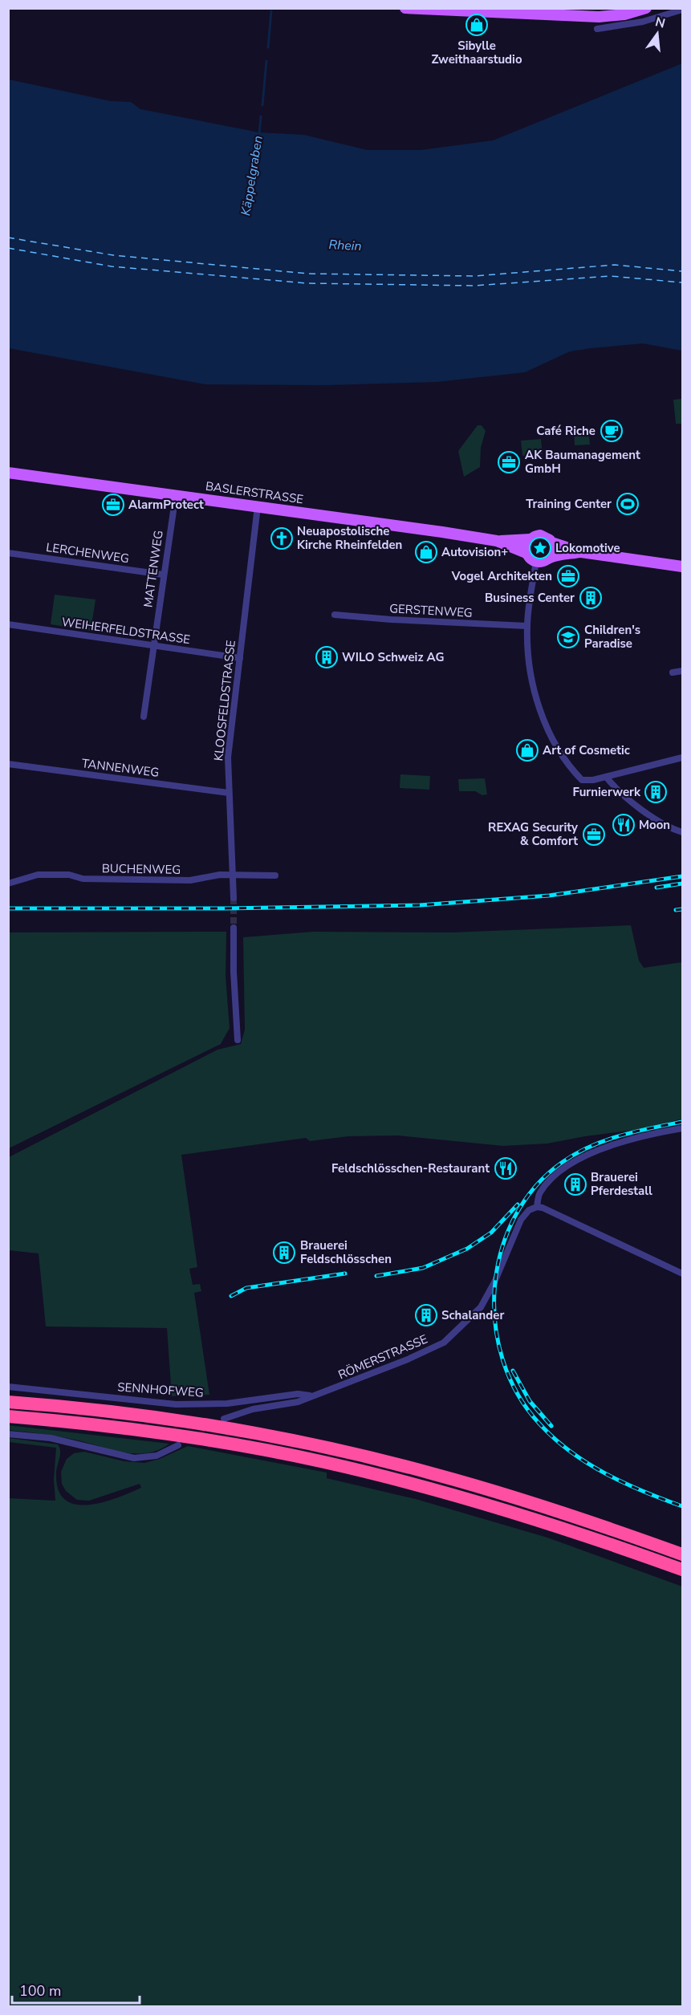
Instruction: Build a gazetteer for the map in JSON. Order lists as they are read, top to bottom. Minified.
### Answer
{"streets":{"main road":["BASLERSTRASSE"],"street":["LERCHENWEG","MATTENWEG","GERSTENWEG","WEIHERFELDSTRASSE","KLOOSFELDSTRASSE","TANNENWEG","BUCHENWEG","RÖMERSTRASSE","SENNHOFWEG"]},"crossings":[["BASLERSTRASSE","KLOOSFELDSTRASSE"],["LERCHENWEG","MATTENWEG"],["MATTENWEG","WEIHERFELDSTRASSE"],["WEIHERFELDSTRASSE","KLOOSFELDSTRASSE"],["KLOOSFELDSTRASSE","TANNENWEG"],["KLOOSFELDSTRASSE","BUCHENWEG"],["RÖMERSTRASSE","SENNHOFWEG"]],"water":["Käppelgraben","Rhein"],"places":{"shop":["Sibylle Zweithaarstudio","Autovision+","Art of Cosmetic"],"cafe":["Café Riche"],"office":["AK Baumanagement GmbH","AlarmProtect","Vogel Architekten","REXAG Security & Comfort"],"sports":["Training Center"],"church":["Neuapostolische Kirche Rheinfelden"],"place":["Lokomotive"],"building":["Business Center","WILO Schweiz AG","Furnierwerk","Brauerei Pferdestall","Brauerei Feldschlösschen","Schalander"],"school or university":["Children's Paradise"],"restaurant":["Moon","Feldschlösschen-Restaurant"]},"scale_bar":"100 m","north":"top"}
